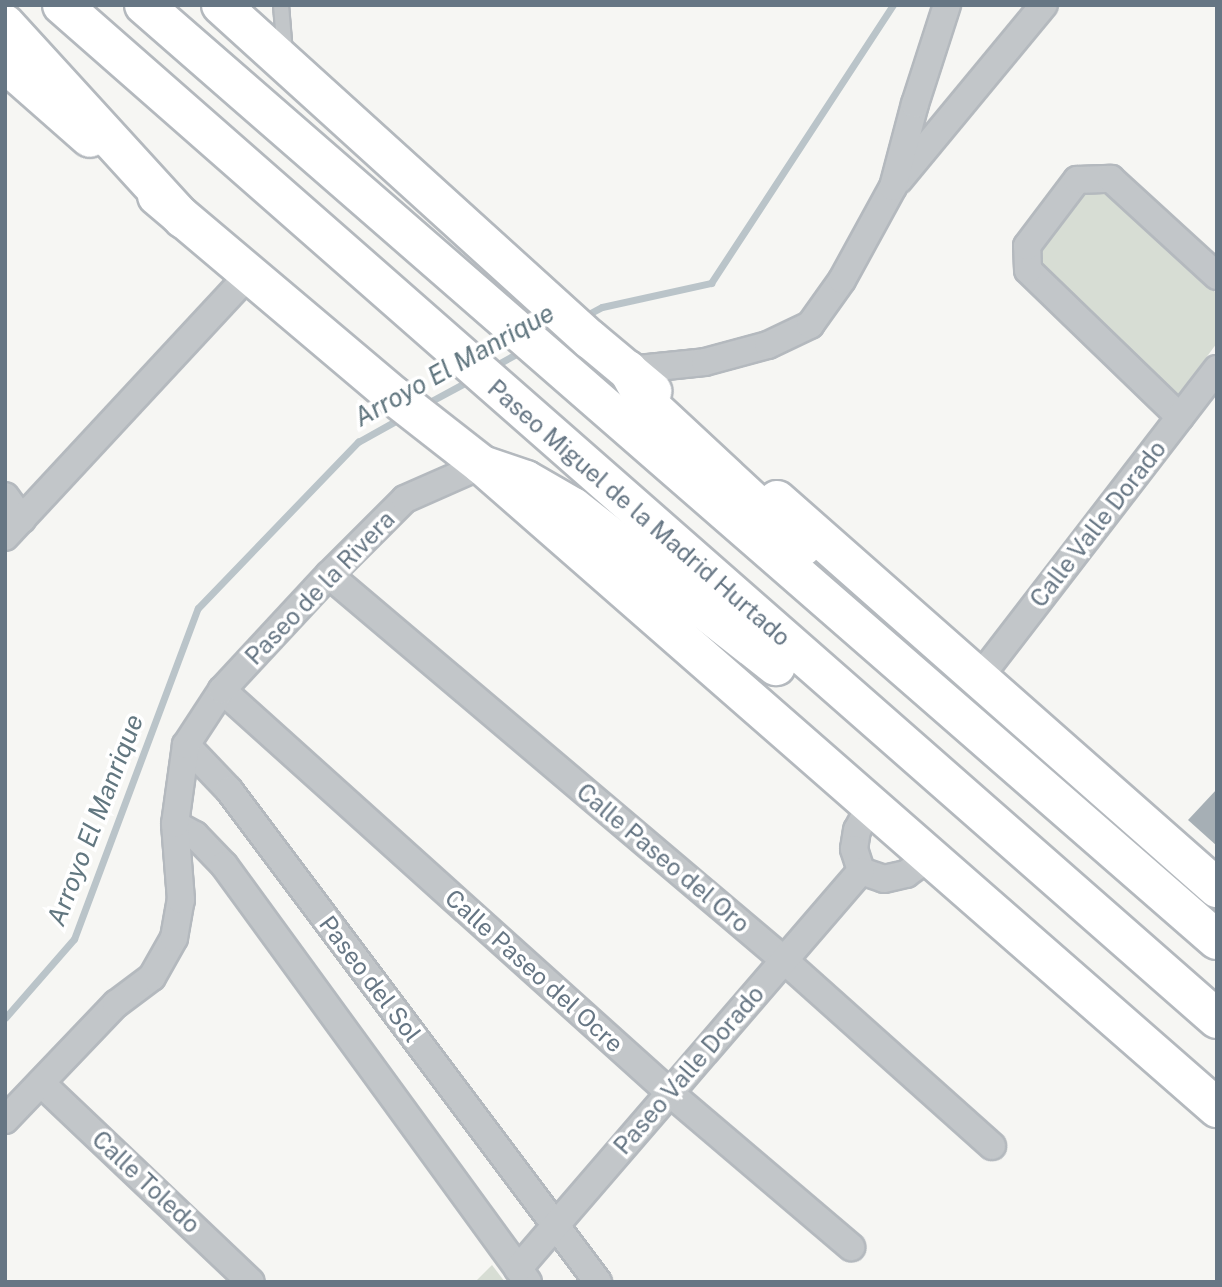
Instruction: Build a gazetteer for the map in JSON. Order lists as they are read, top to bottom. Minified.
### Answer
{"streets":{"main road":["Paseo Miguel de la Madrid Hurtado"],"street":["Calle Valle Dorado","Paseo de la Rivera","Calle Paseo del Oro","Calle Paseo del Ocre","Paseo del Sol","Paseo Valle Dorado","Calle Toledo"]},"crossings":[["Paseo de la Rivera","Calle Paseo del Oro"],["Paseo de la Rivera","Calle Paseo del Ocre"],["Paseo de la Rivera","Paseo del Sol"],["Calle Paseo del Oro","Paseo Valle Dorado"],["Calle Paseo del Ocre","Paseo Valle Dorado"],["Paseo del Sol","Paseo Valle Dorado"]],"water":["Arroyo El Manrique"]}
